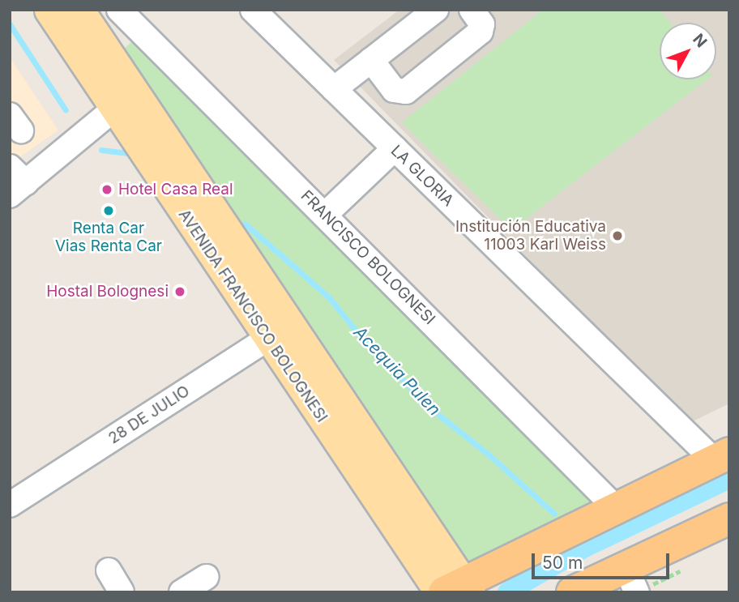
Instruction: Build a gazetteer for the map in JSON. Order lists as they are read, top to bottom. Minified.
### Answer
{"streets":{"main road":["AVENIDA FRANCISCO BOLOGNESI"],"street":["LA GLORIA","FRANCISCO BOLOGNESI","28 DE JULIO"]},"crossings":[["AVENIDA FRANCISCO BOLOGNESI","28 DE JULIO"]],"water":["Acequia Pulen"],"places":["Hotel Casa Real","Renta Car Vias Renta Car","Institución Educativa 11003 Karl Weiss","Hostal Bolognesi"],"scale_bar":"50 m","north":"top right"}
